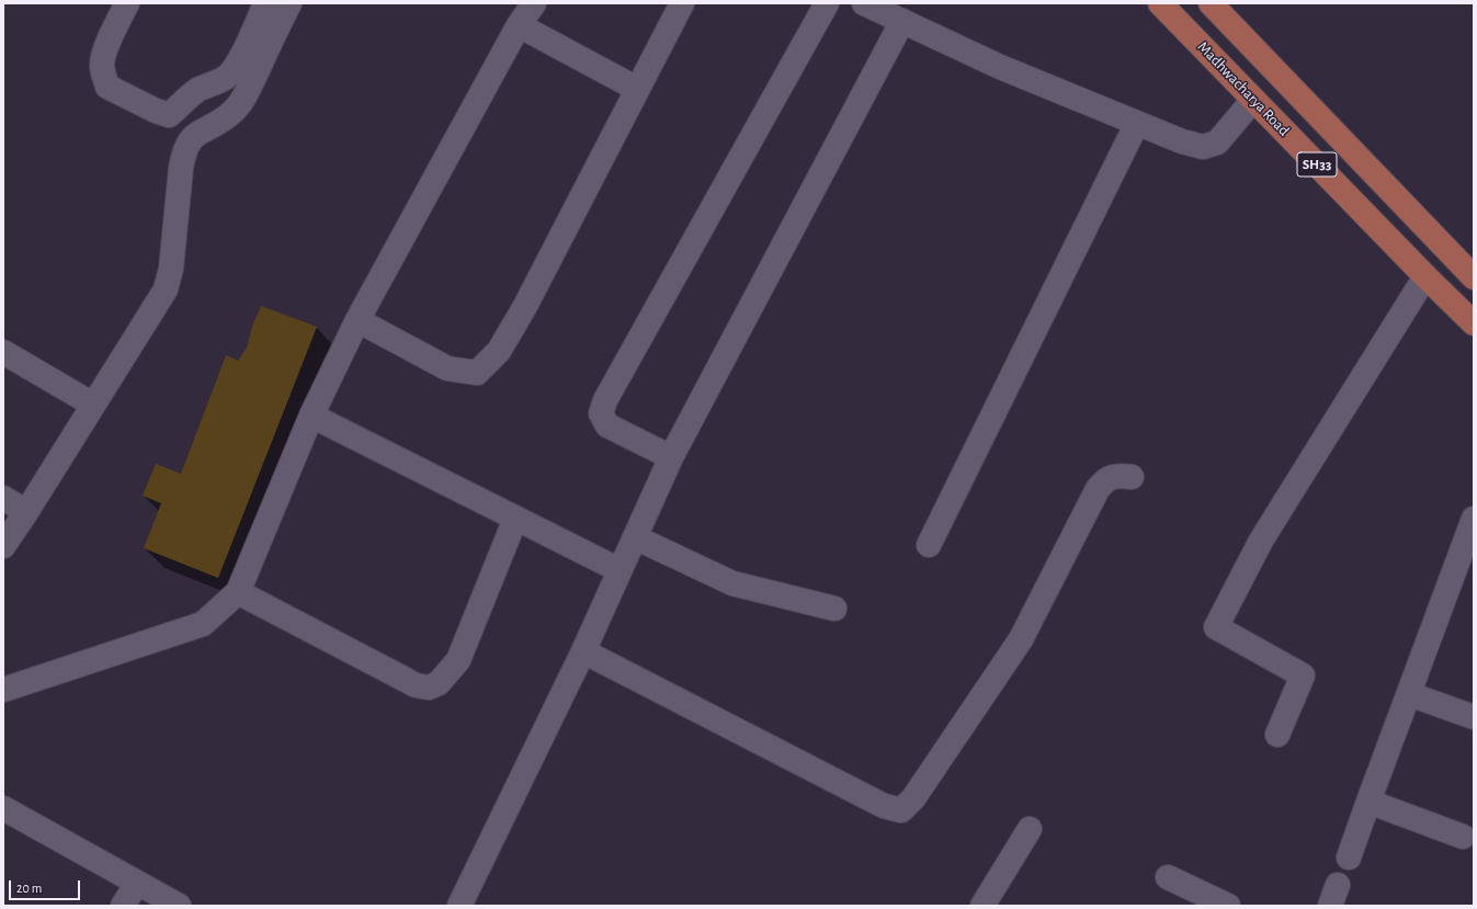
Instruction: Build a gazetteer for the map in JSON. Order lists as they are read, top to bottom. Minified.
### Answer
{"streets":{"main road":["Madhwacharya Road","SH33"]},"scale_bar":"20 m"}
